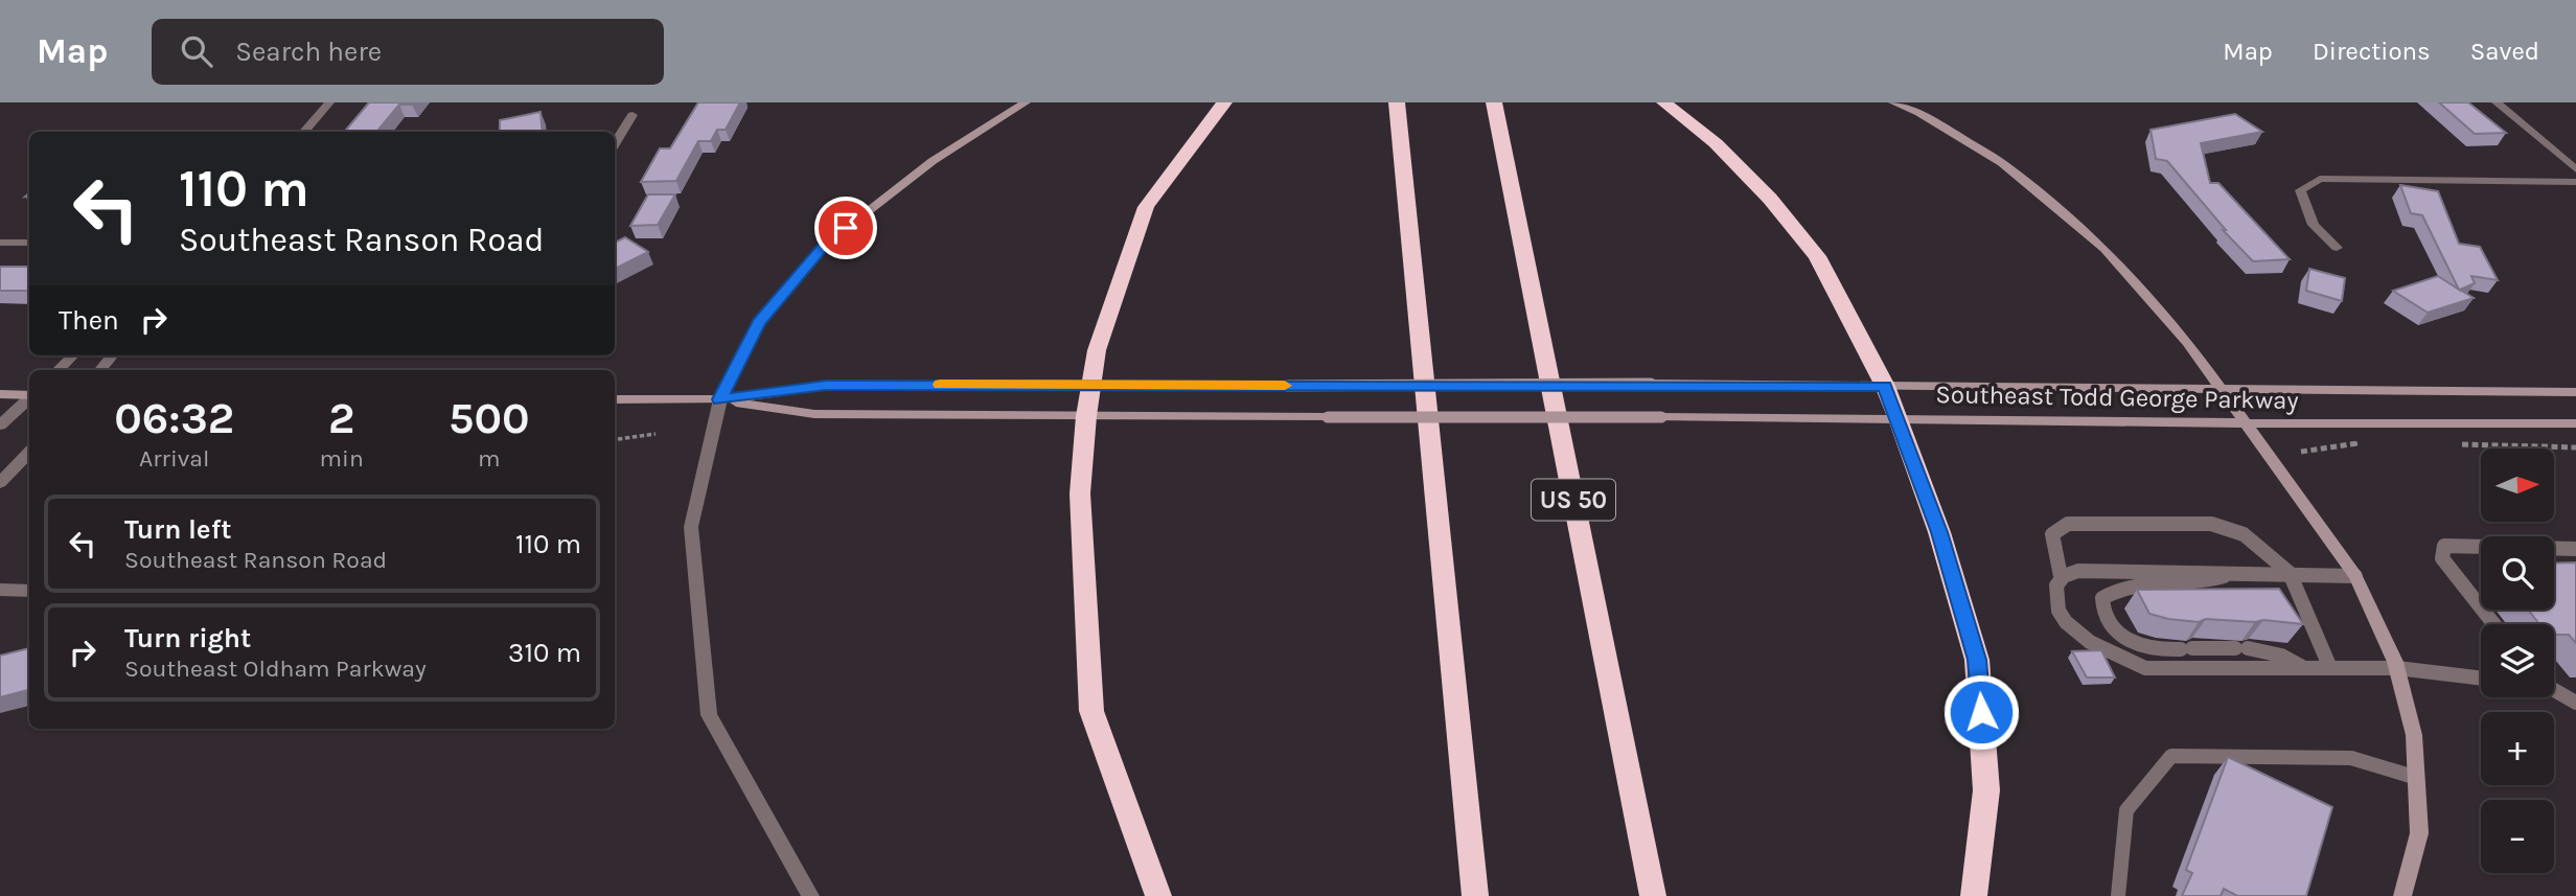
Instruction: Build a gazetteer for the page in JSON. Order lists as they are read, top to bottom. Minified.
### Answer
{"streets":{"highway":["US 50"],"main road":["Southeast Todd George Parkway"]},"north":"right","page":{"header":"Map","search":"Search here","nav":["Map","Directions","Saved"],"turn":["110 m","Southeast Ranson Road"],"then":"Then","eta":["06:32","Arrival","2","min","500","m"],"map_buttons":["+","−"],"list":[{"name":"Turn left","note":"Southeast Ranson Road","value":"110 m"},{"name":"Turn right","note":"Southeast Oldham Parkway","value":"310 m"}]}}
